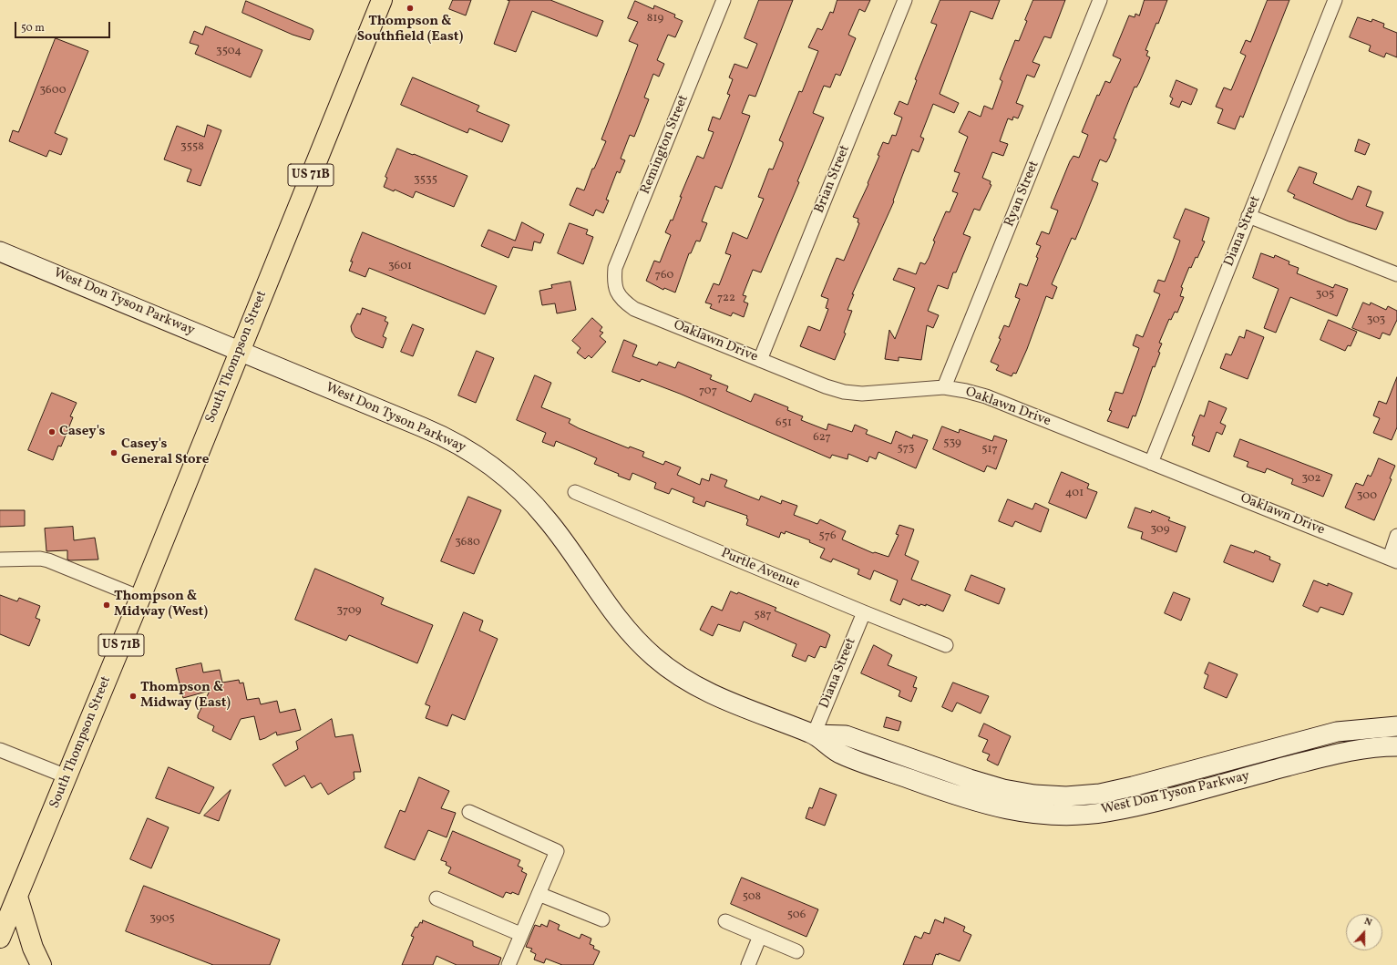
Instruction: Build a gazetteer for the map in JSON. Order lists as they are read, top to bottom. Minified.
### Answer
{"streets":{"highway":["US 71B","South Thompson Street"],"main road":["West Don Tyson Parkway"],"street":["Remington Street","Brian Street","Ryan Street","Diana Street","Oaklawn Drive","Purtle Avenue"]},"crossings":[["Remington Street","Oaklawn Drive"],["Brian Street","Oaklawn Drive"],["Ryan Street","Oaklawn Drive"],["Diana Street","West Don Tyson Parkway"],["Diana Street","Oaklawn Drive"],["Diana Street","Purtle Avenue"],["West Don Tyson Parkway","South Thompson Street"]],"places":["Thompson & Southfield (East)","Casey's","Casey's General Store","Thompson & Midway (West)","Thompson & Midway (East)"],"house_numbers":["819","3504","3600","3558","3535","3601","760","305","722","303","707","651","627","539","573","517","302","401","300","309","576","3680","3709","587","508","506","3905"],"scale_bar":"50 m","north":"top"}
